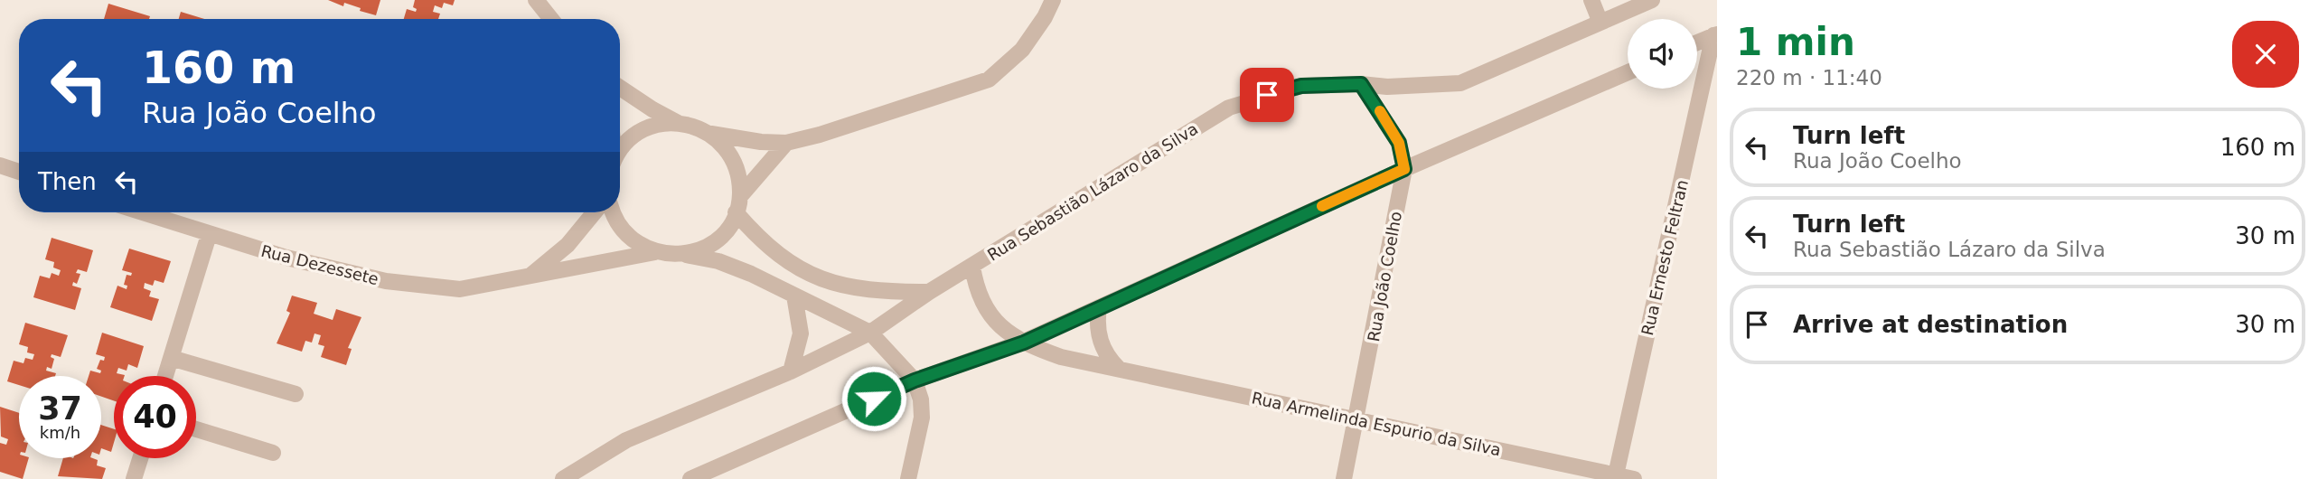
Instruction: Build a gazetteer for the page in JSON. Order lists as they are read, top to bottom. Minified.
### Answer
{"streets":{"street":["Rua Sebastião Lázaro da Silva","Rua Ernesto Feltran","Rua Dezessete","Rua João Coelho","Rua Armelinda Espurio da Silva"]},"crossings":[["Rua Sebastião Lázaro da Silva","Rua João Coelho"],["Rua Sebastião Lázaro da Silva","Rua Armelinda Espurio da Silva"],["Rua Ernesto Feltran","Rua Armelinda Espurio da Silva"],["Rua João Coelho","Rua Armelinda Espurio da Silva"]],"page":{"heading":["1 min","220 m · 11:40"],"turn":["160 m","Rua João Coelho"],"list":[{"name":"Turn left","note":"Rua João Coelho","value":"160 m"},{"name":"Turn left","note":"Rua Sebastião Lázaro da Silva","value":"30 m"},{"name":"Arrive at destination","value":"30 m"}],"then":"Then","speed":"37 km/h","limit":"40"}}
